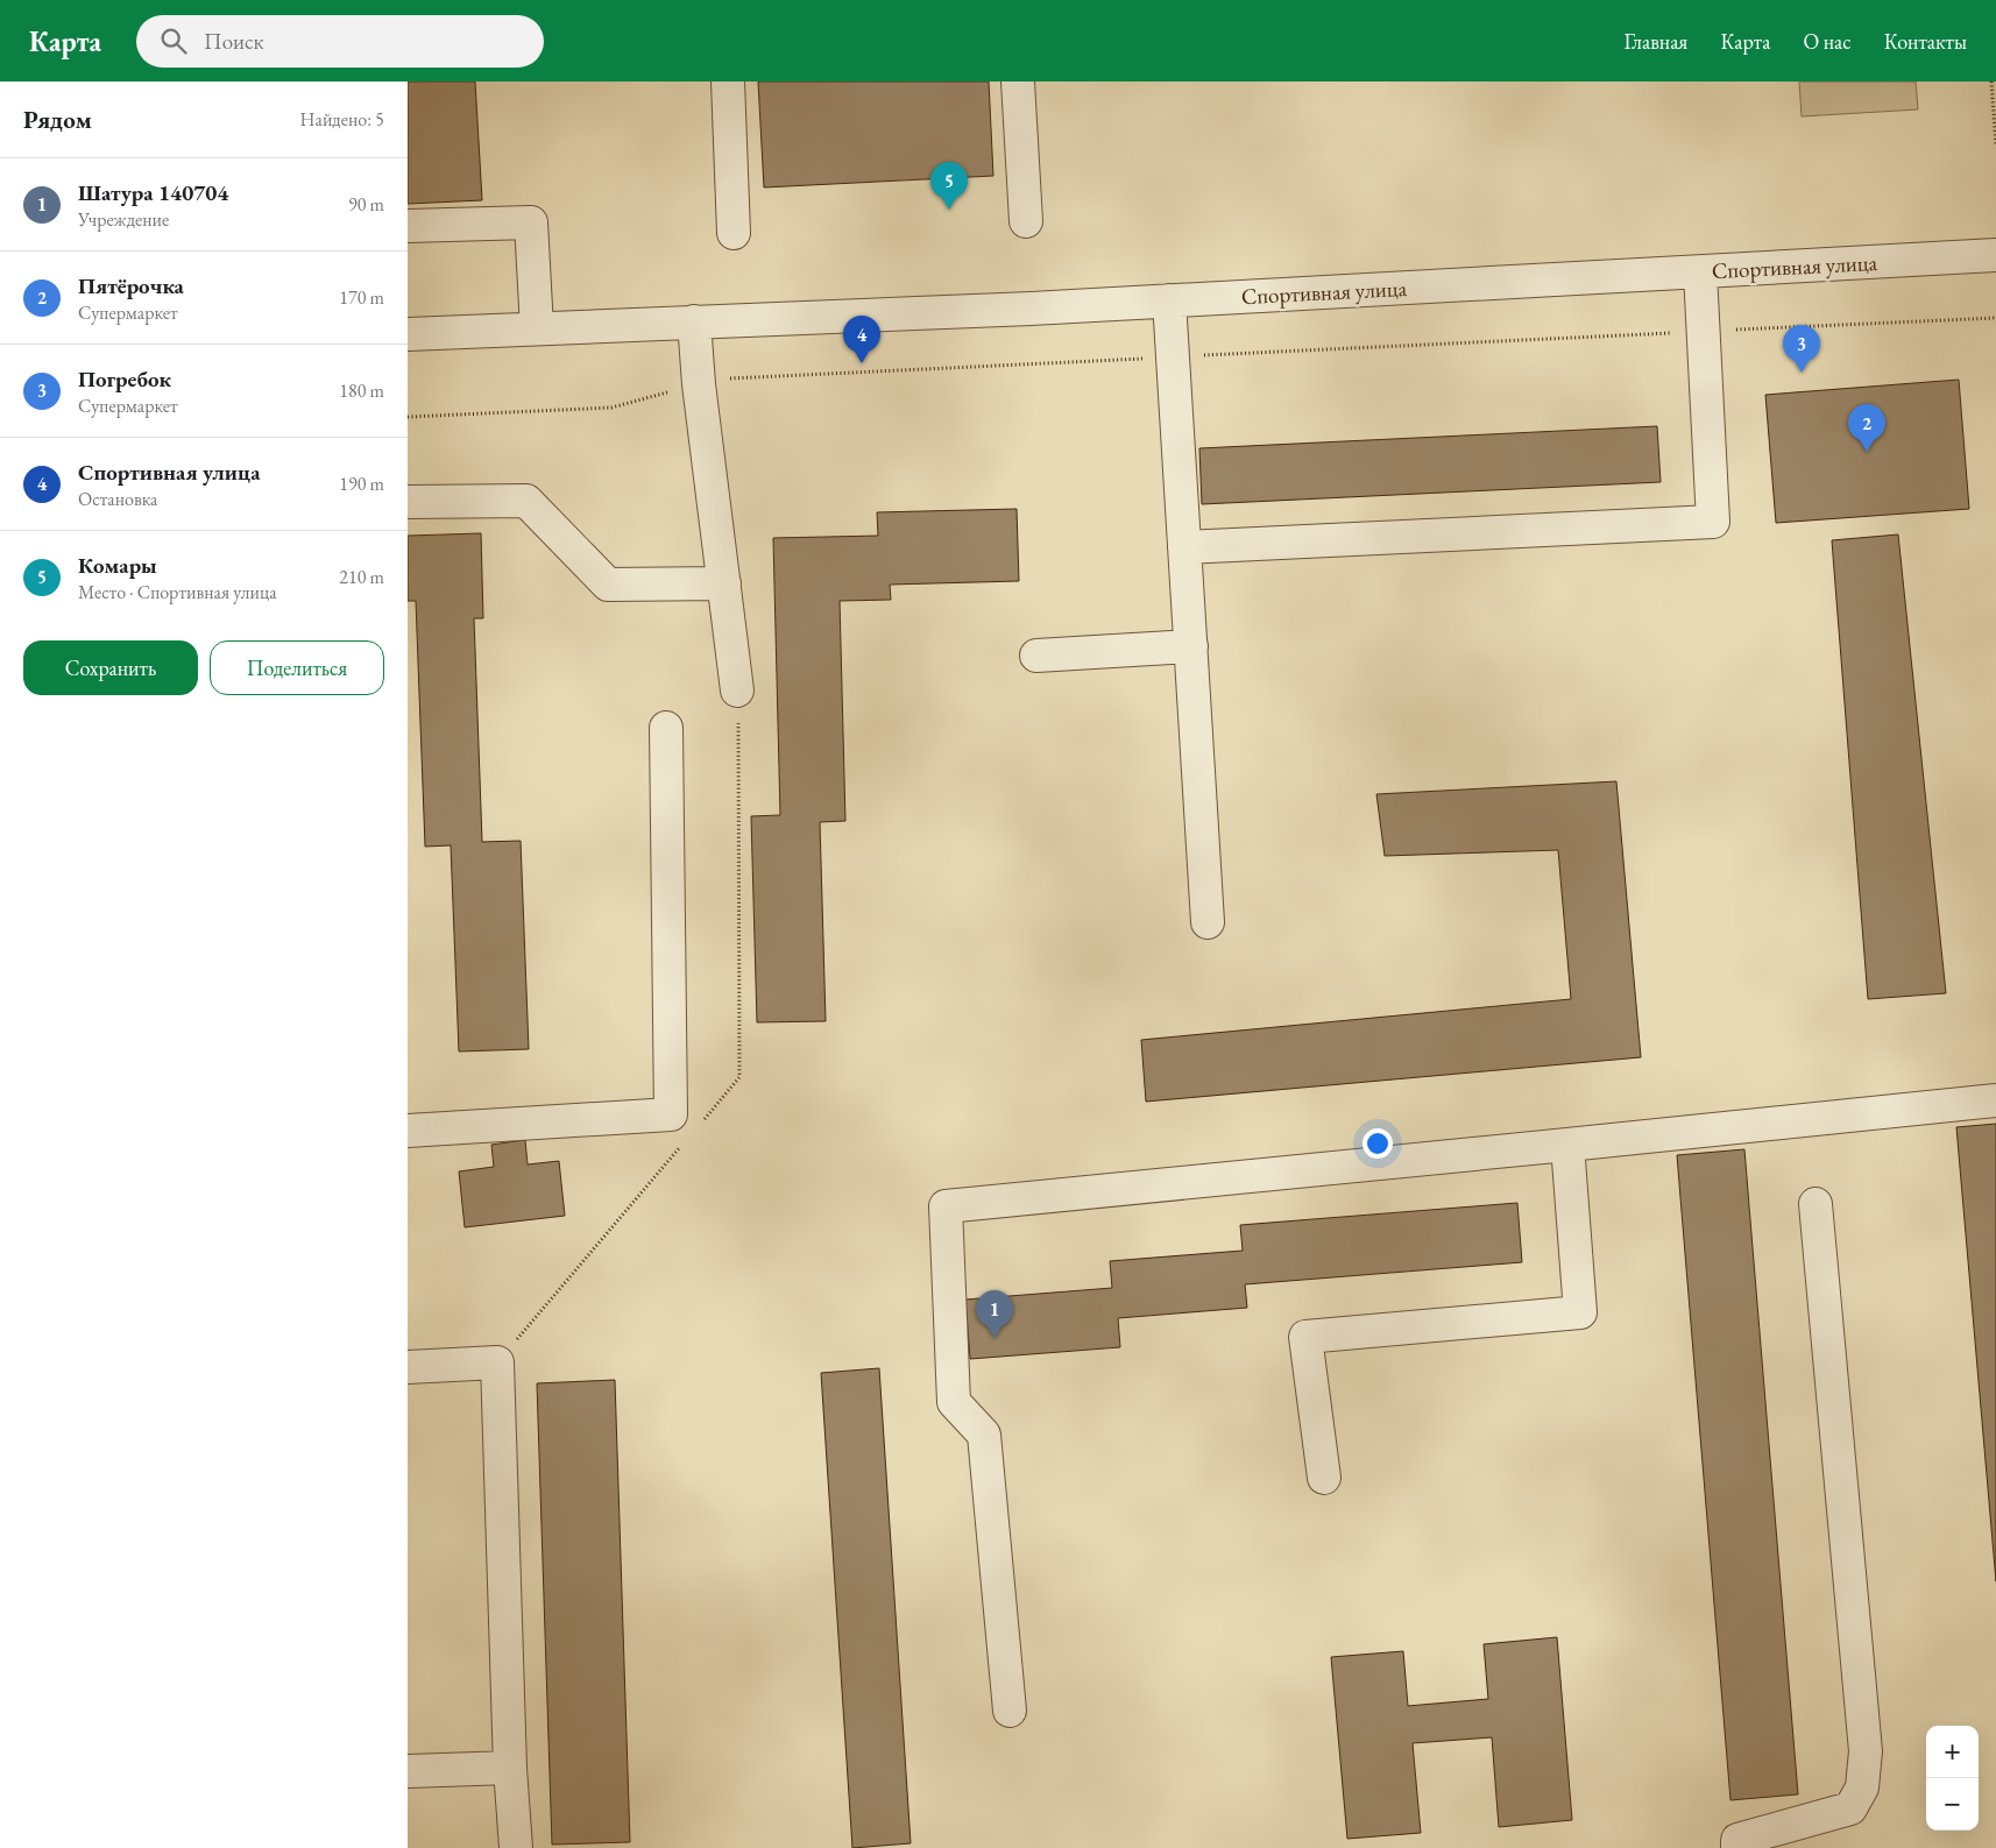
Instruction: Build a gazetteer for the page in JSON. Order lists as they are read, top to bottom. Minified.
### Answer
{"streets":{"street":["Спортивная улица"]},"page":{"header":"Карта","search":"Поиск","nav":["Главная","Карта","О нас","Контакты"],"heading":["Рядом","Найдено: 5"],"list":[{"mark":"1","name":"Шатура 140704","note":"Учреждение","value":"90 m"},{"mark":"2","name":"Пятёрочка","note":"Супермаркет","value":"170 m"},{"mark":"3","name":"Погребок","note":"Супермаркет","value":"180 m"},{"mark":"4","name":"Спортивная улица","note":"Остановка","value":"190 m"},{"mark":"5","name":"Комары","note":"Место · Спортивная улица","value":"210 m"}],"pins":["5","4","3","2","1"],"buttons":["Сохранить","Поделиться"],"map_buttons":["+","−"]}}
